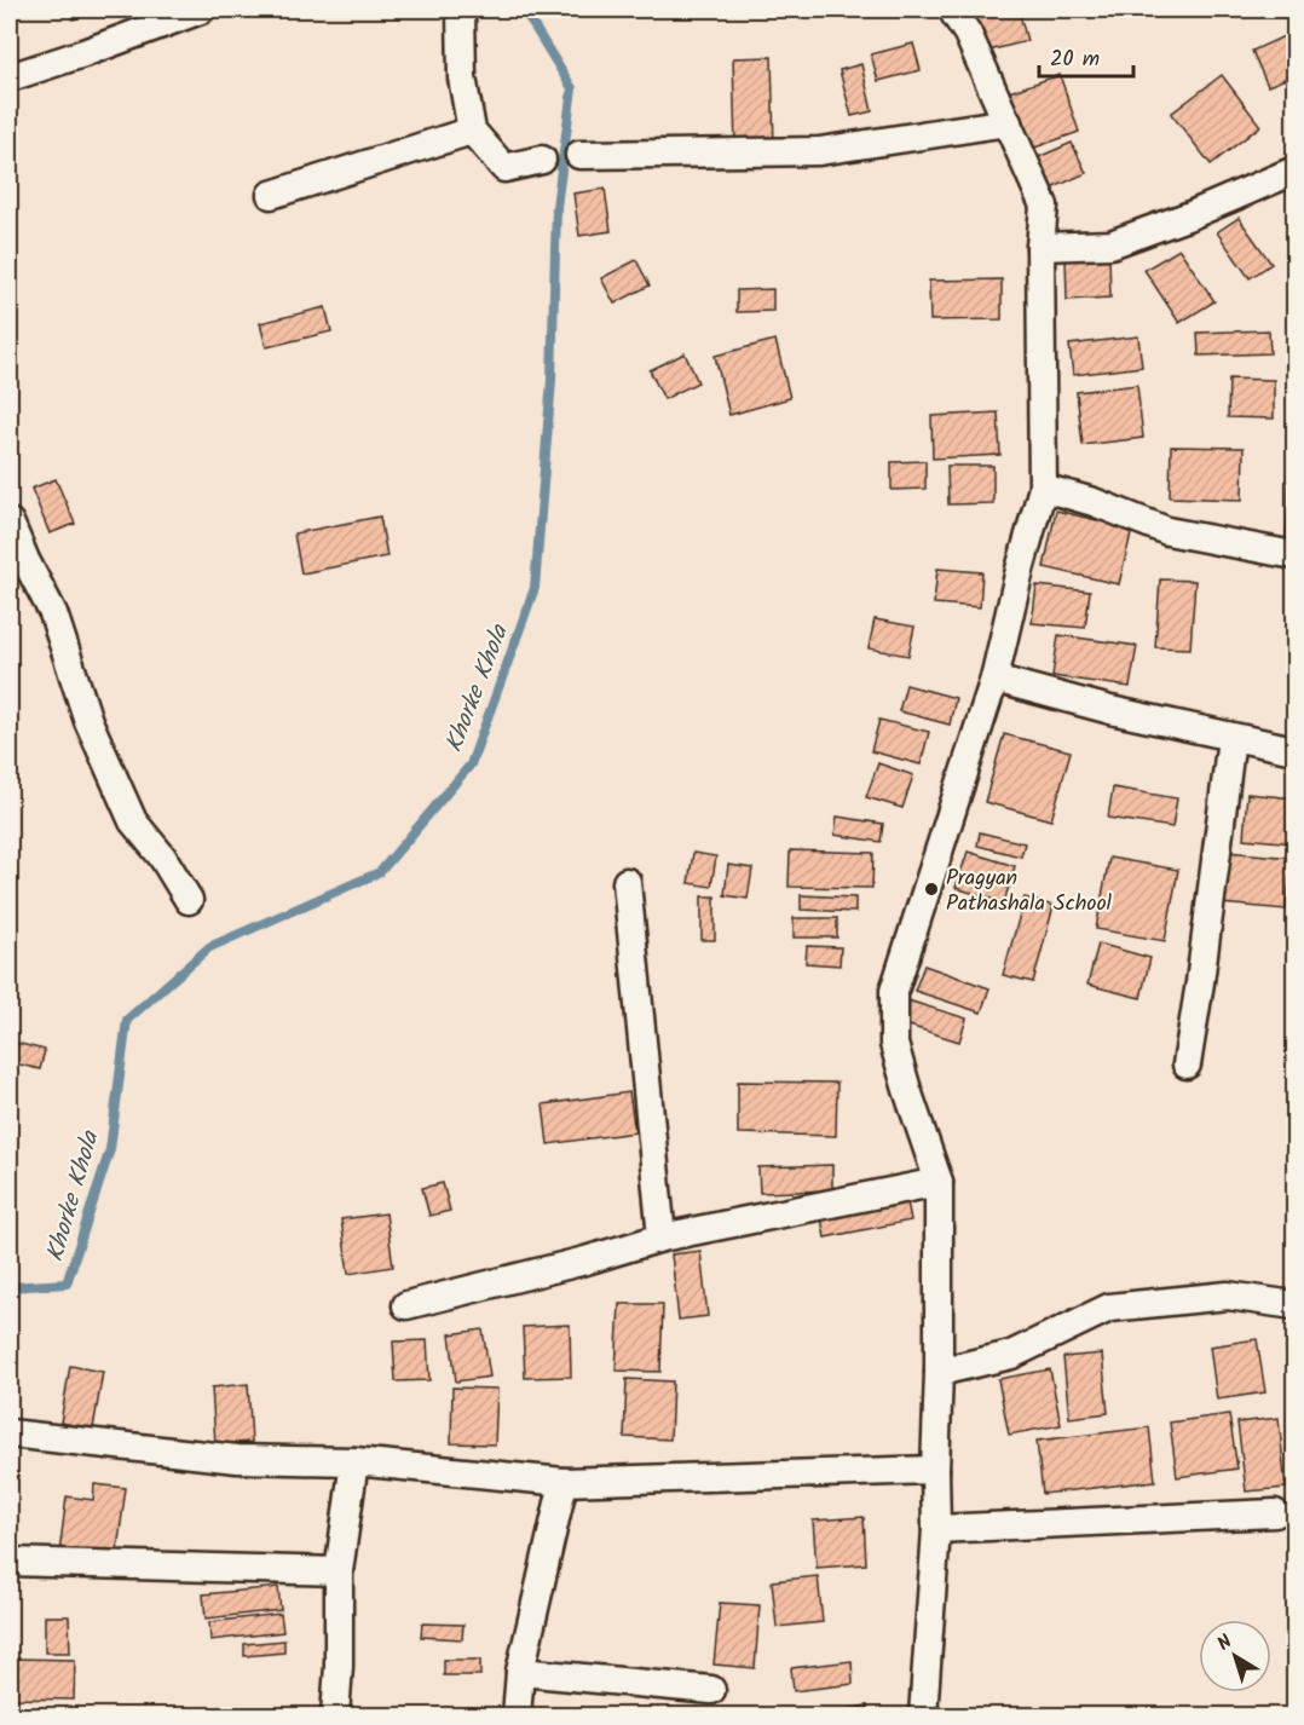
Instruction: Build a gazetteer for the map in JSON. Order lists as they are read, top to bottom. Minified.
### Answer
{"water":["Khorke Khola"],"places":["Pragyan Pathashala School"],"scale_bar":"20 m","north":"top left"}
